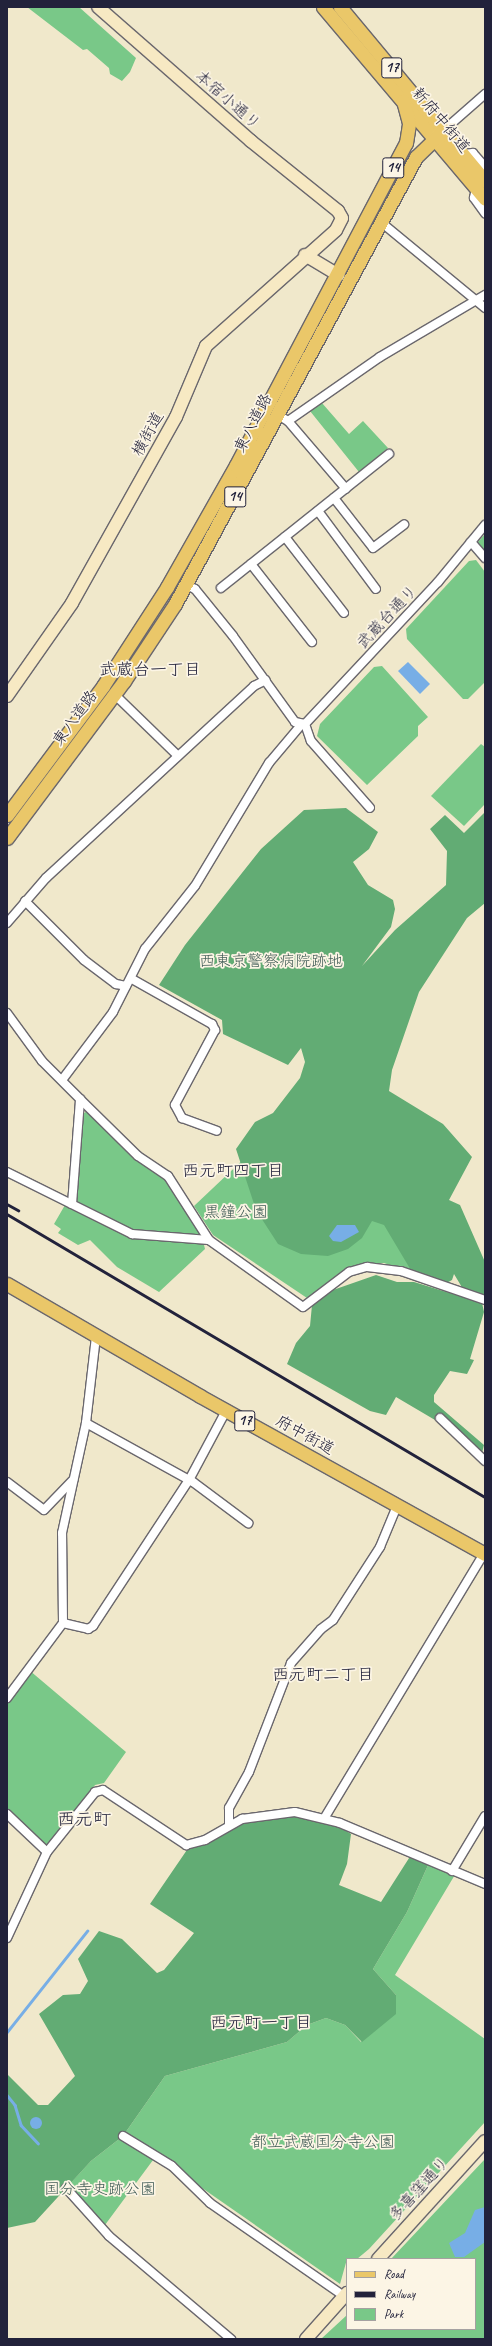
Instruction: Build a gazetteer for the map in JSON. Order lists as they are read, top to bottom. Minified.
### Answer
{"streets":{"main road":["17","新府中街道","14","東八道路","府中街道"],"street":["本宿小通り","横街道","武蔵台通り","多喜窪通り"]},"crossings":[["本宿小通り","横街道"],["新府中街道","東八道路"]],"districts":["武蔵台一丁目","西元町四丁目","西元町二丁目","西元町","西元町一丁目"],"parks":["西東京警察病院跡地","黒鐘公園","都立武蔵国分寺公園","国分寺史跡公園"],"legend":["Road","Railway","Park"]}
